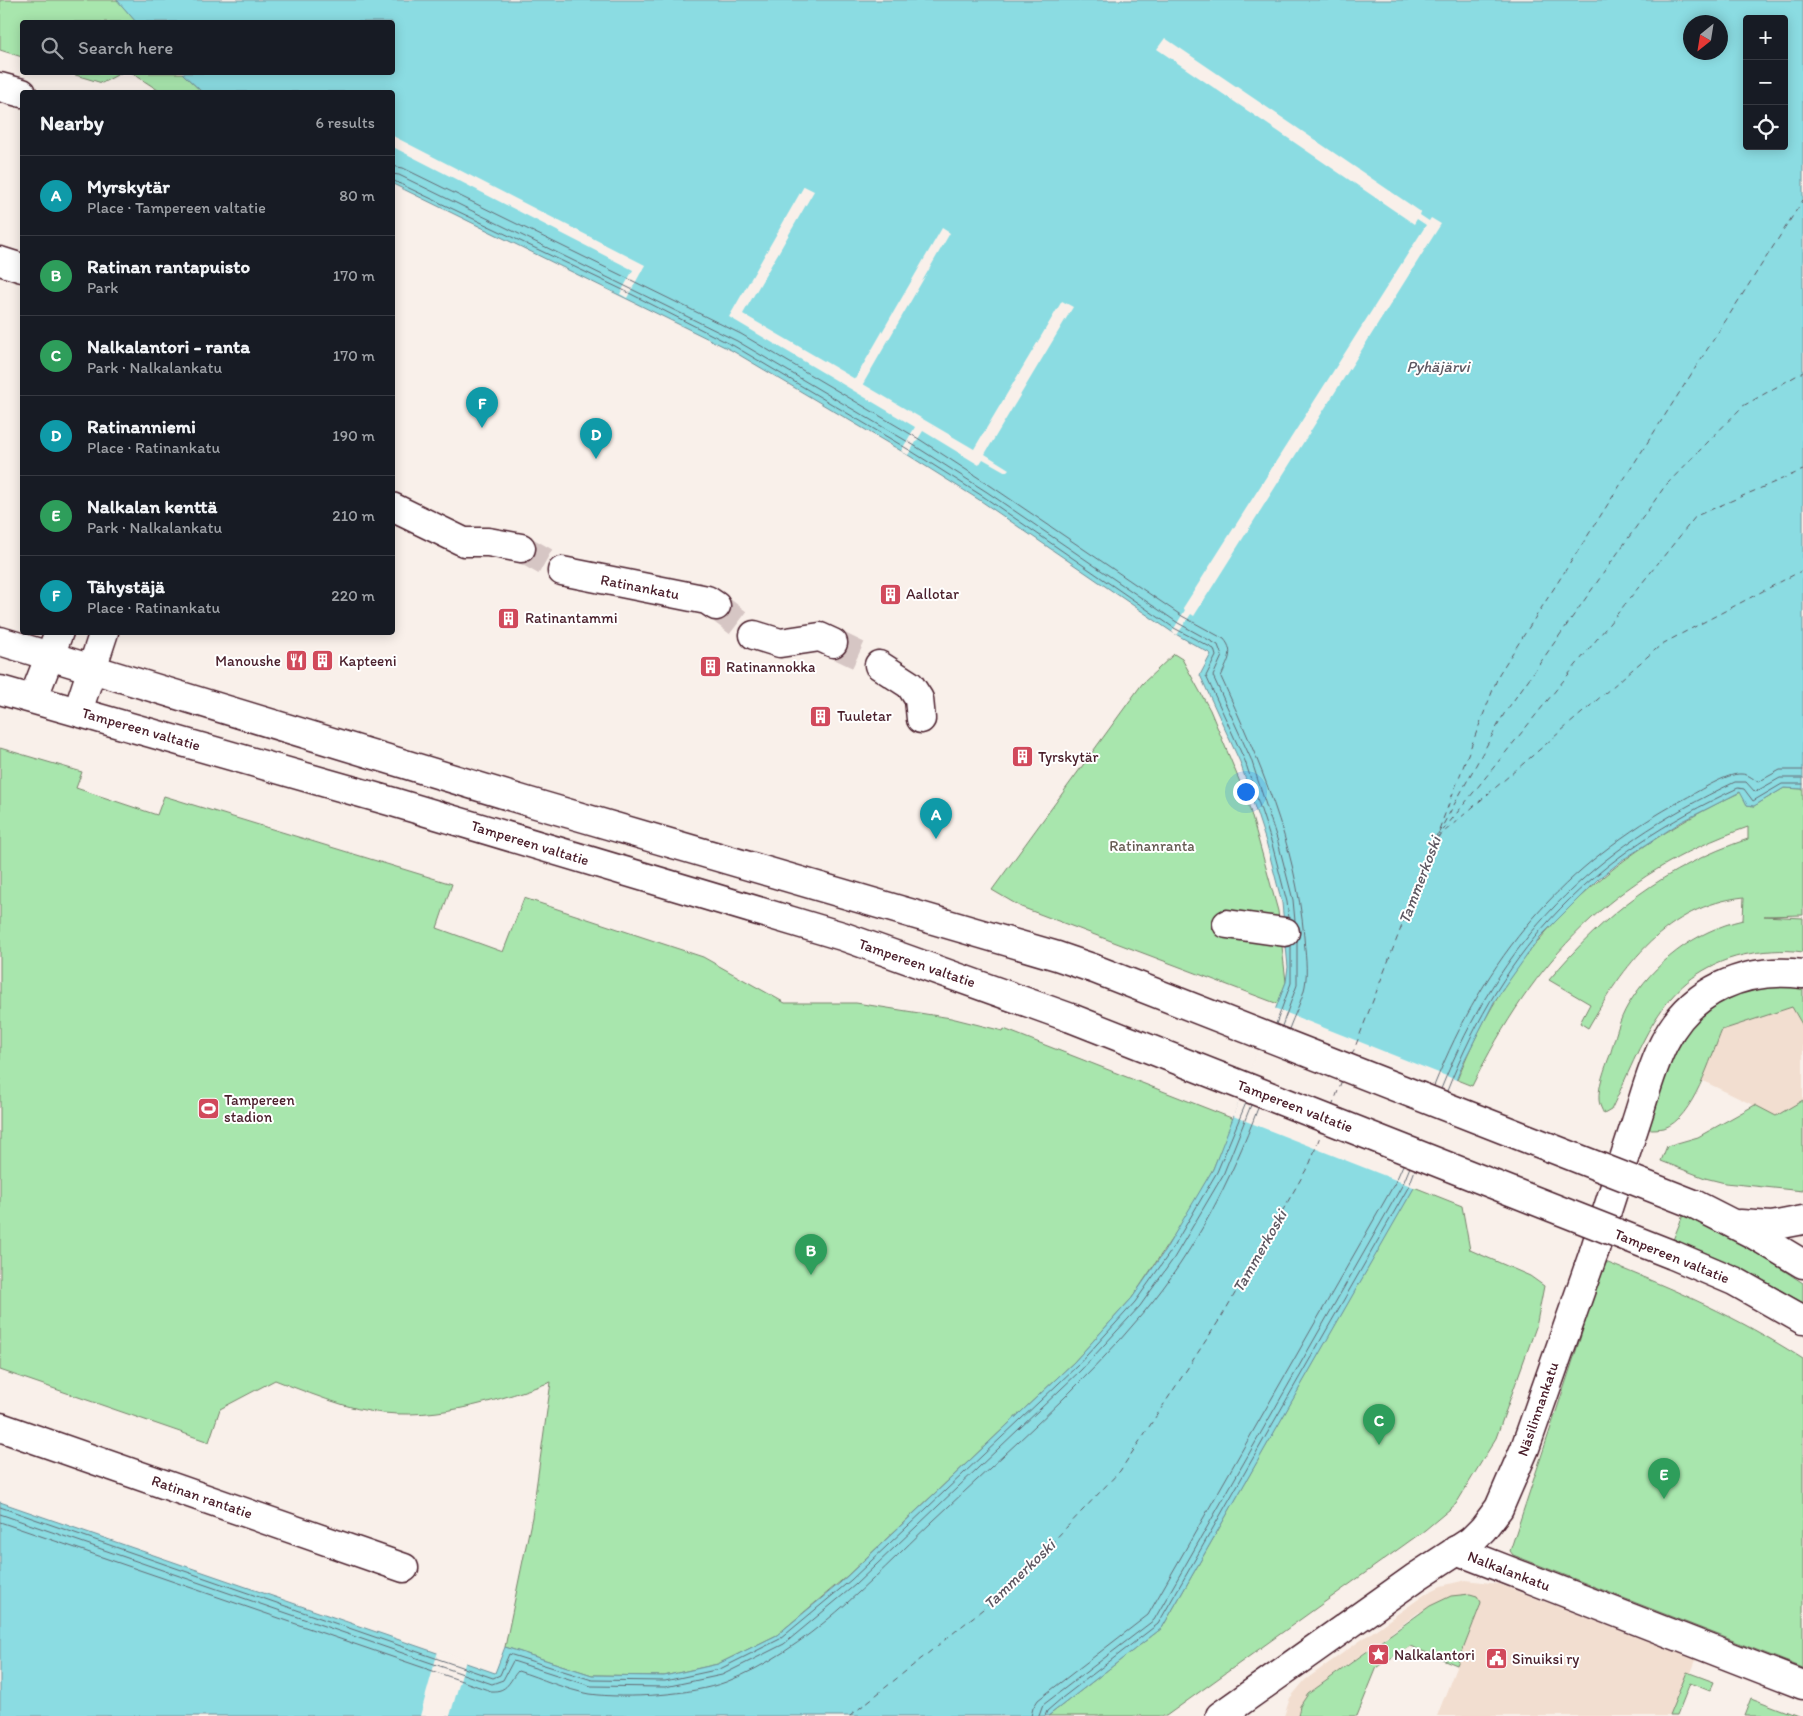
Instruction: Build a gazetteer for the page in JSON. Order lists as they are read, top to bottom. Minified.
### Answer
{"streets":{"main road":["Ratinankatu","Tampereen valtatie","Näsilinnankatu","Ratinan rantatie","Nalkalankatu"]},"crossings":[["Näsilinnankatu","Nalkalankatu"]],"water":["Pyhäjärvi","Tammerkoski"],"parks":["Ratinanranta"],"places":{"building":["Aallotar","Ratinantammi","Kapteeni","Ratinannokka","Tuuletar","Tyrskytär"],"restaurant":["Manoushe"],"sports":["Tampereen stadion"],"place":["Nalkalantori"],"public building":["Sinuiksi ry"]},"north":"bottom left","page":{"map_buttons":["+","−"],"search":"Search here","heading":["Nearby","6 results"],"list":[{"mark":"A","name":"Myrskytär","note":"Place · Tampereen valtatie","value":"80 m"},{"mark":"B","name":"Ratinan rantapuisto","note":"Park","value":"170 m"},{"mark":"C","name":"Nalkalantori - ranta","note":"Park · Nalkalankatu","value":"170 m"},{"mark":"D","name":"Ratinanniemi","note":"Place · Ratinankatu","value":"190 m"},{"mark":"E","name":"Nalkalan kenttä","note":"Park · Nalkalankatu","value":"210 m"},{"mark":"F","name":"Tähystäjä","note":"Place · Ratinankatu","value":"220 m"}],"pins":["F","D","A","B","C","E"]}}
